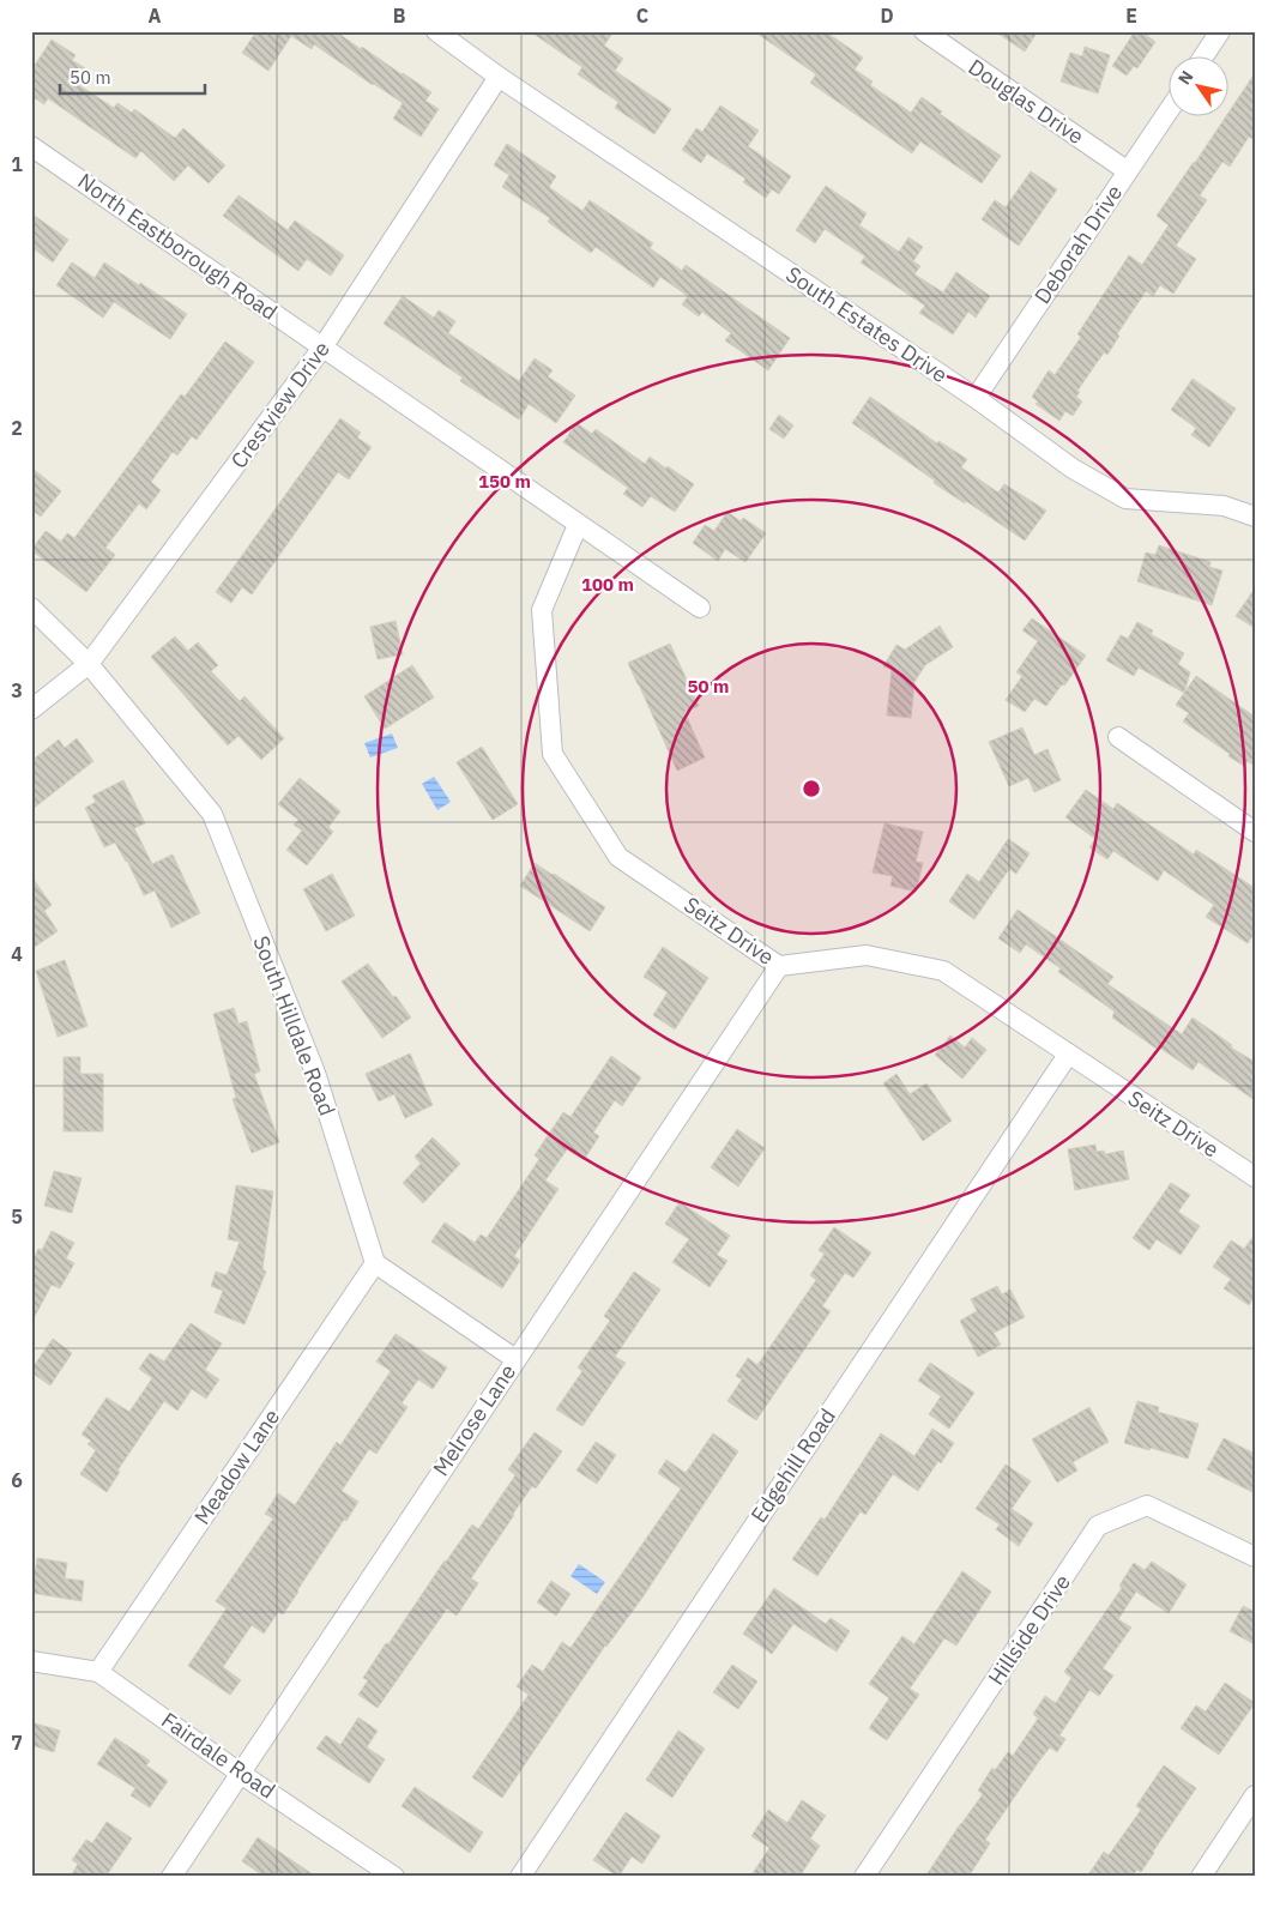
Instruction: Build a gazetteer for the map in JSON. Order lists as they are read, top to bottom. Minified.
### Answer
{"streets":{"street":["Douglas Drive","Deborah Drive","North Eastborough Road","South Estates Drive","Crestview Drive","Seitz Drive","South Hilldale Road","Melrose Lane","Edgehill Road","Meadow Lane","Hillside Drive","Fairdale Road"]},"crossings":[["Douglas Drive","Deborah Drive"],["Deborah Drive","South Estates Drive"],["North Eastborough Road","Crestview Drive"],["North Eastborough Road","Seitz Drive"],["South Estates Drive","Crestview Drive"],["Crestview Drive","South Hilldale Road"],["Seitz Drive","Melrose Lane"],["Seitz Drive","Edgehill Road"],["South Hilldale Road","Meadow Lane"],["Melrose Lane","Fairdale Road"],["Meadow Lane","Fairdale Road"]],"scale_bar":"50 m","north":"top left","grid":{"columns":["A","B","C","D","E"],"rows":["1","2","3","4","5","6","7"]},"rings":["150 m","100 m","50 m"]}
